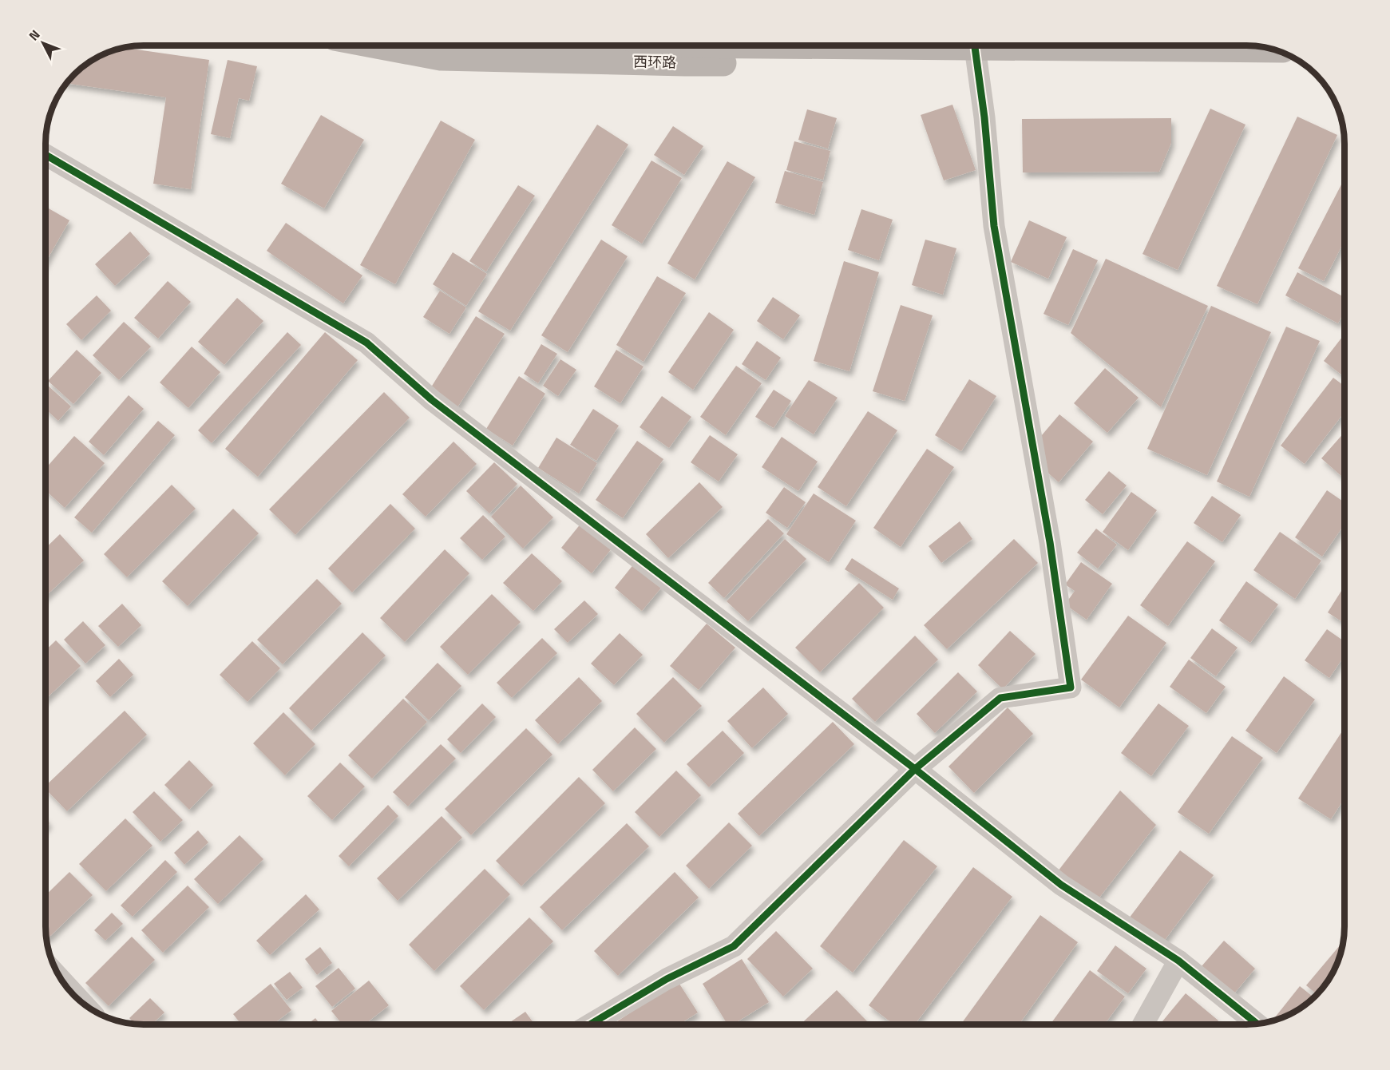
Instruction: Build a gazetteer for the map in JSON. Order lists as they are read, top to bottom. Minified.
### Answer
{"streets":{"street":["西环路"]},"north":"top left"}
